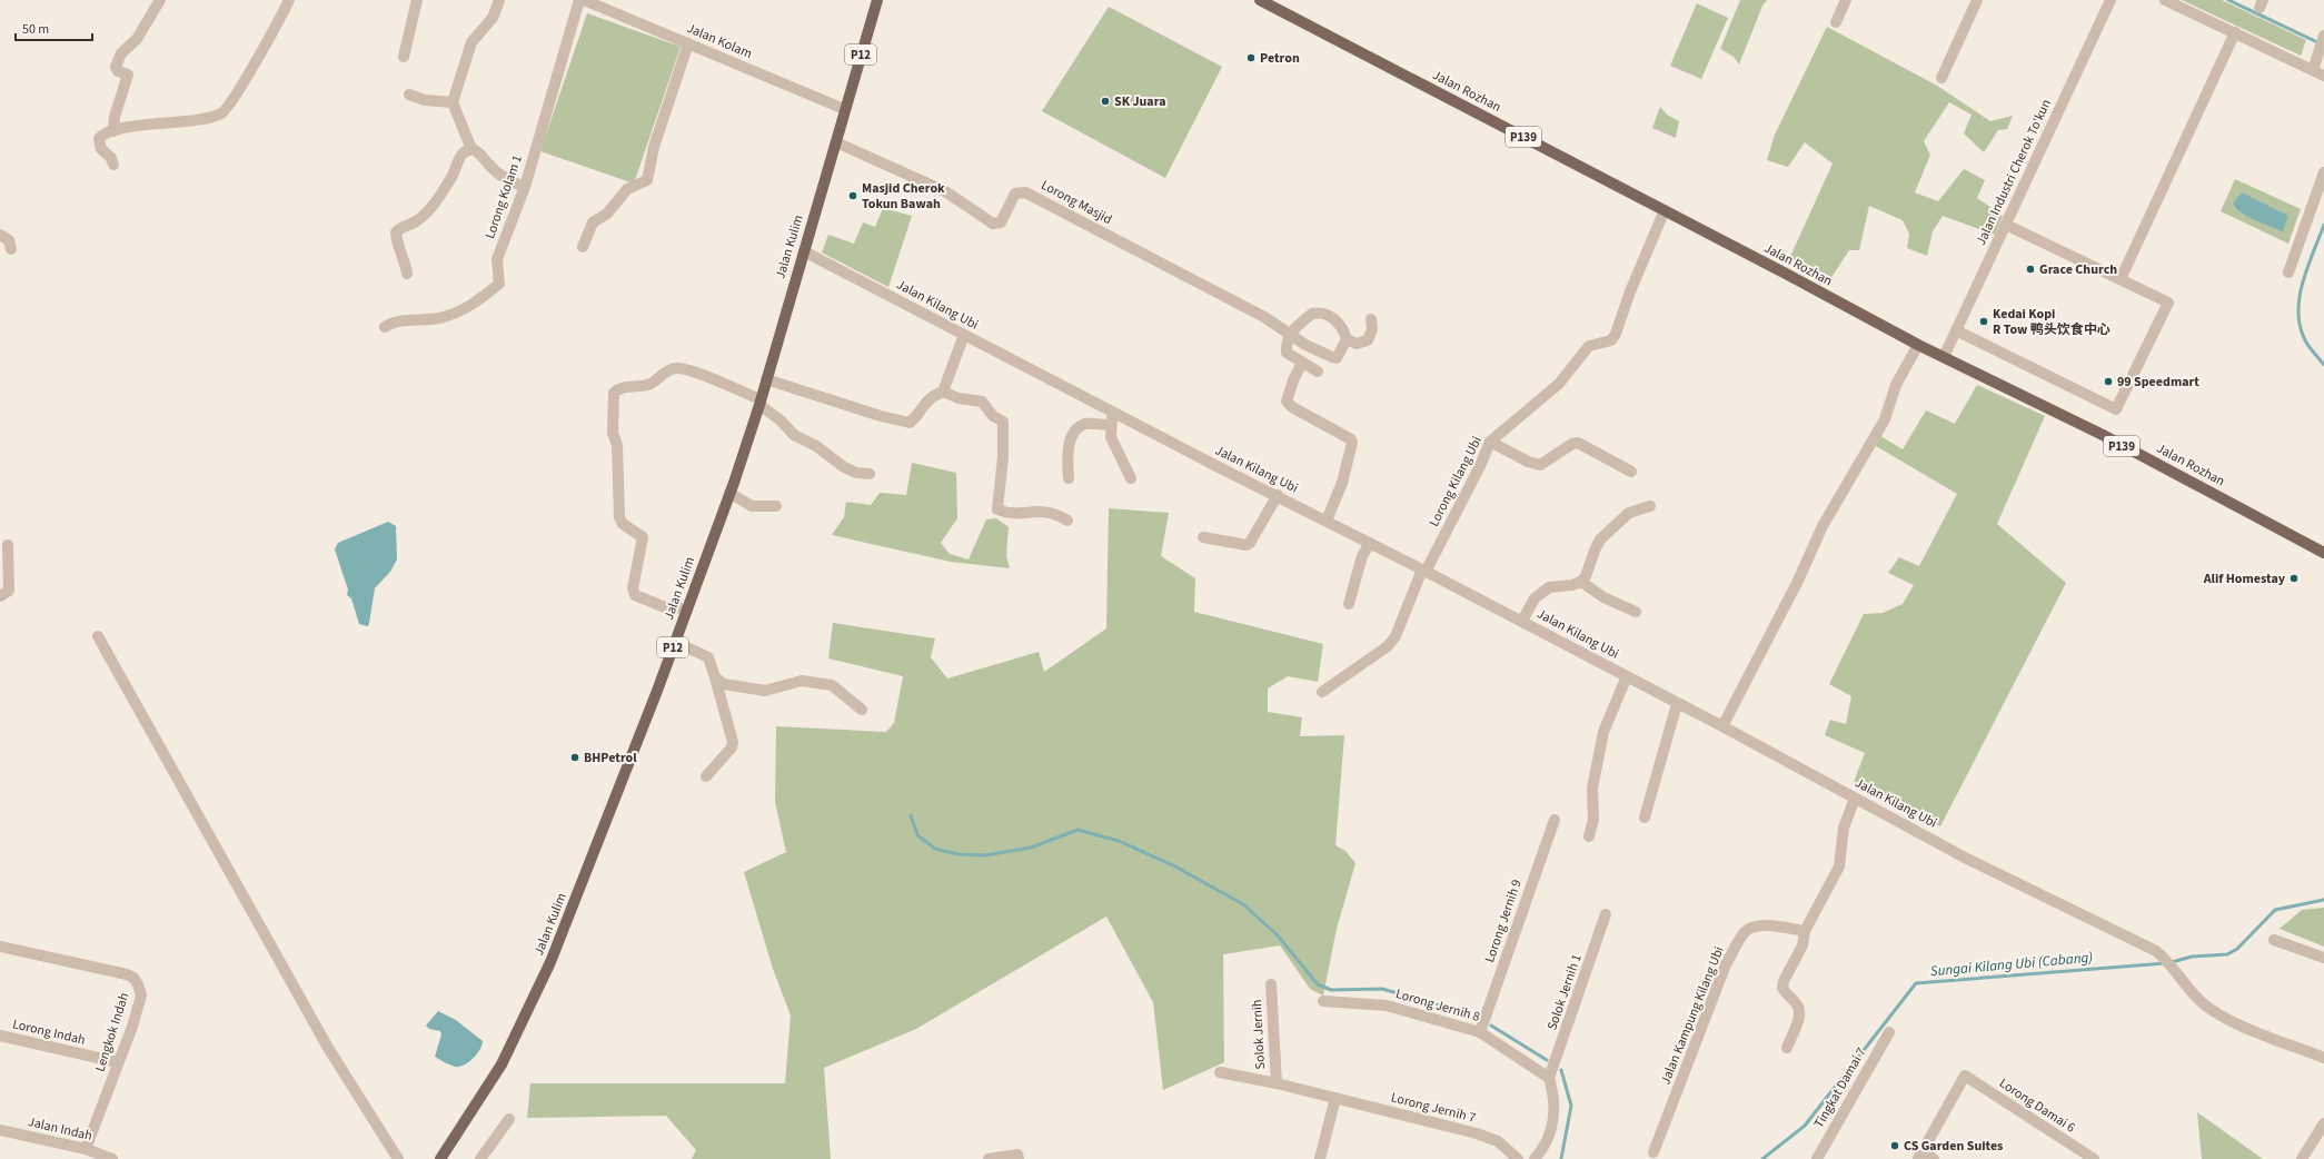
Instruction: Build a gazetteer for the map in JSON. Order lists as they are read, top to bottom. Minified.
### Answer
{"streets":{"main road":["P12","Jalan Rozhan","P139","Jalan Kulim"],"street":["Jalan Kolam","Jalan Industri Cherok To'kun","Lorong Kolam 1","Lorong Masjid","Jalan Kilang Ubi","Lorong Kilang Ubi","Lorong Jernih 9","Solok Jernih 1","Lorong Jernih 8","Jalan Kampung Kilang Ubi","Lorong Indah","Lengkok Indah","Solok Jernih","Tingkat Damai 7","Lorong Damai 6","Lorong Jernih 7","Jalan Indah"]},"crossings":[["Jalan Kolam","Jalan Kulim"],["Jalan Rozhan","Jalan Industri Cherok To'kun"],["Jalan Rozhan","Lorong Kilang Ubi"],["Lorong Masjid","Jalan Kulim"],["Jalan Kulim","Jalan Kilang Ubi"],["Jalan Kilang Ubi","Lorong Kilang Ubi"],["Lorong Jernih 9","Lorong Jernih 8"],["Solok Jernih 1","Lorong Jernih 8"],["Lorong Indah","Lengkok Indah"],["Lengkok Indah","Jalan Indah"],["Solok Jernih","Lorong Jernih 7"]],"water":["Sungai Kilang Ubi (Cabang)"],"places":["Petron","SK Juara","Masjid Cherok Tokun Bawah","Grace Church","Kedai Kopi R Tow 鸭头饮食中心","99 Speedmart","Alif Homestay","BHPetrol","CS Garden Suites"],"scale_bar":"50 m"}
